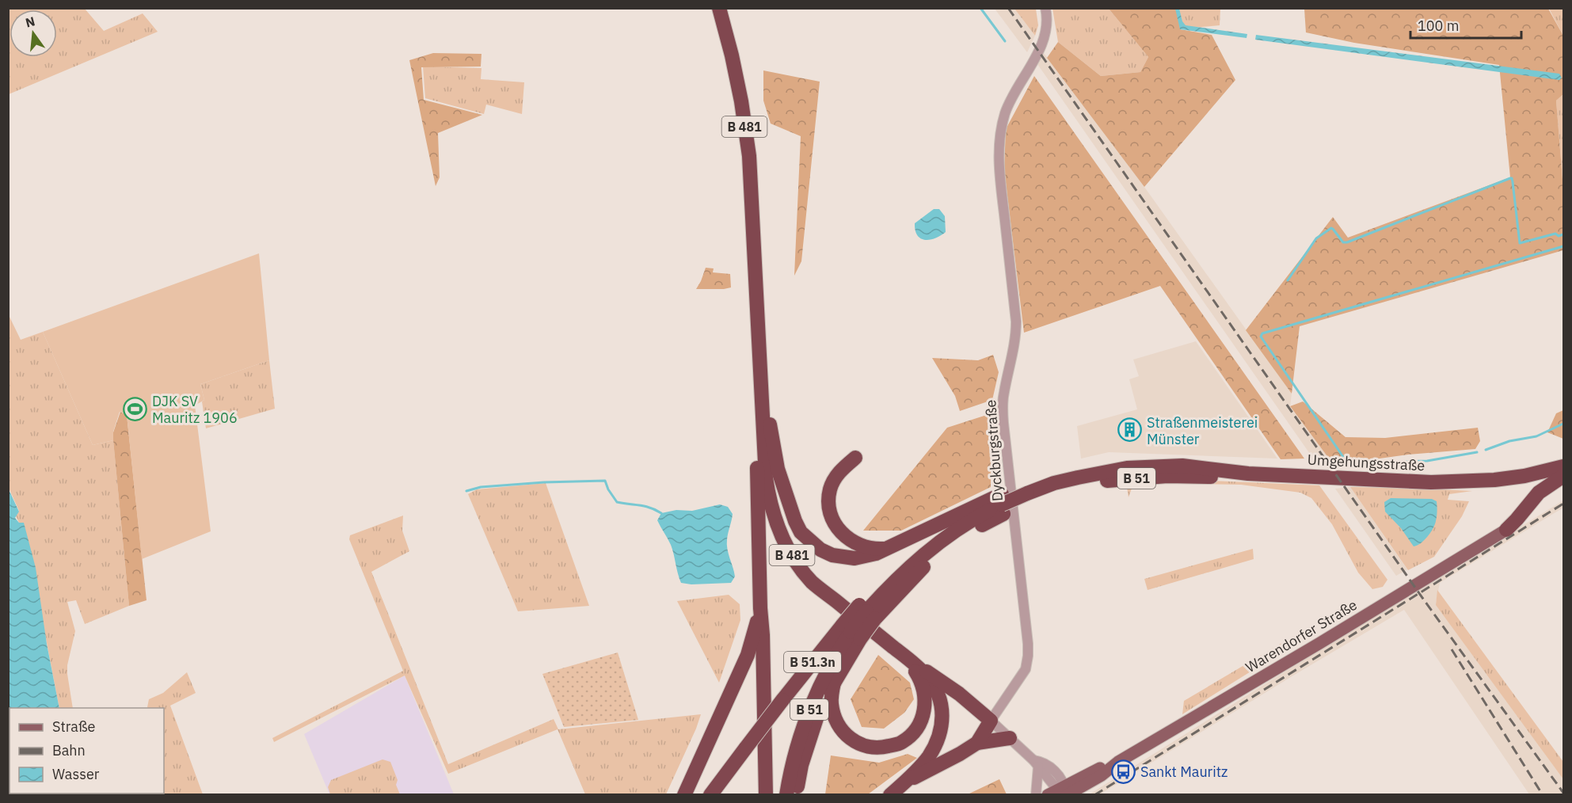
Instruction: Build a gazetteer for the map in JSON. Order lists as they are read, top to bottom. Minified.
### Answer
{"streets":{"highway":["B 481","Umgehungsstraße","B 51","B 51.3n"],"main road":["Warendorfer Straße"],"street":["Dyckburgstraße"]},"crossings":[["B 481","Dyckburgstraße"],["B 51","B 51.3n"]],"places":{"sports":["DJK SV Mauritz 1906"],"building":["Straßenmeisterei Münster"],"bus stop":["Sankt Mauritz"]},"legend":["Straße","Bahn","Wasser"],"scale_bar":"100 m","north":"top"}
